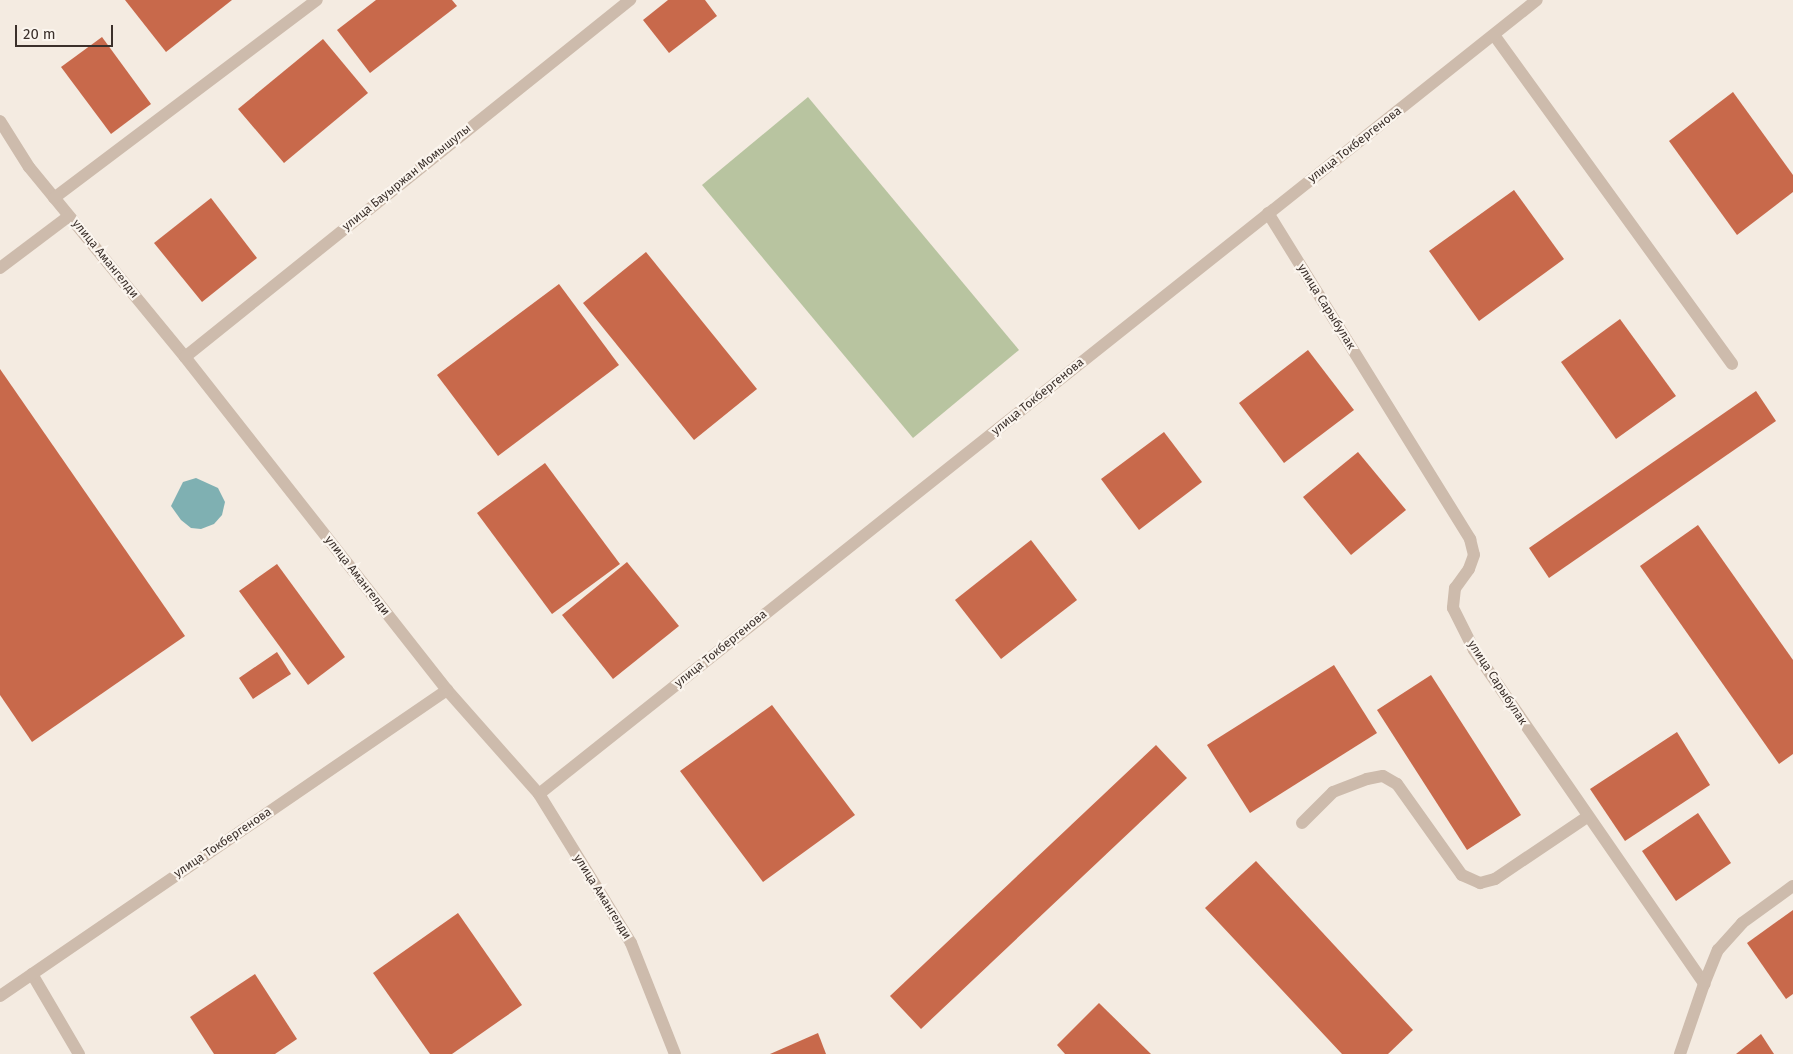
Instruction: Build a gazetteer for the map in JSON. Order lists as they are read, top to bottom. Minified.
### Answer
{"streets":{"street":["улица Токбергенова","улица Бауыржан Момышулы","улица Амангелди","улица Сарыбулак"]},"crossings":[["улица Токбергенова","улица Амангелди"],["улица Токбергенова","улица Сарыбулак"],["улица Бауыржан Момышулы","улица Амангелди"]],"scale_bar":"20 m"}
